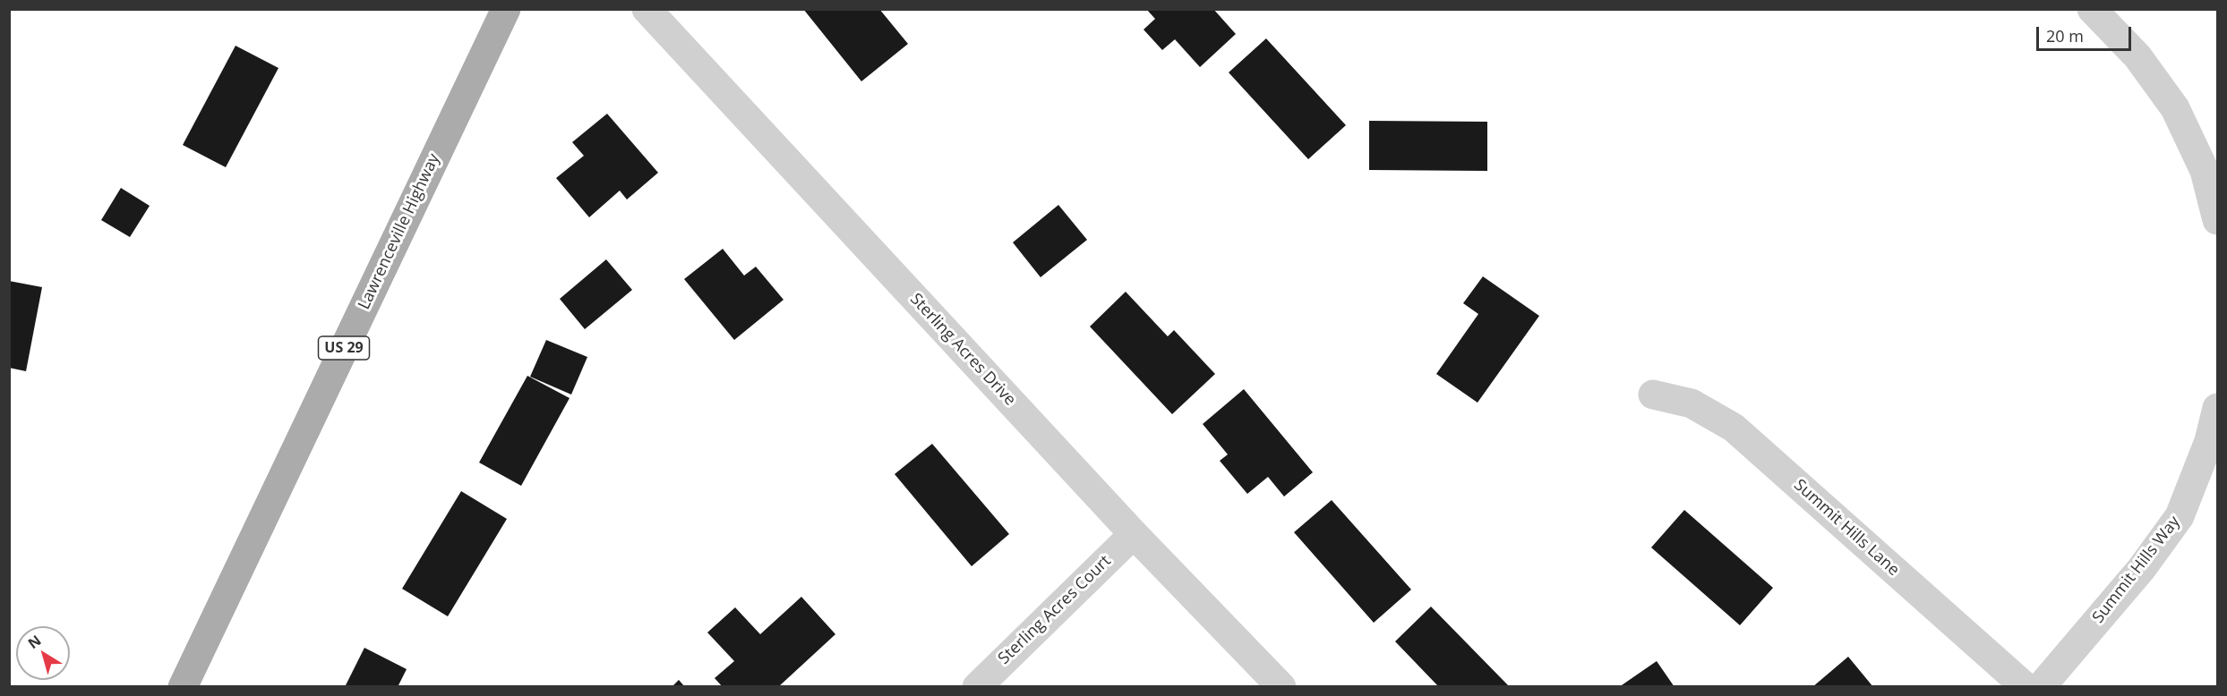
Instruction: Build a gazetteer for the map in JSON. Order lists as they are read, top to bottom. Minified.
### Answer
{"streets":{"main road":["Lawrenceville Highway","US 29"],"street":["Sterling Acres Drive","Summit Hills Lane","Summit Hills Way","Sterling Acres Court"]},"crossings":[["Sterling Acres Drive","Sterling Acres Court"]],"scale_bar":"20 m","north":"top left"}
